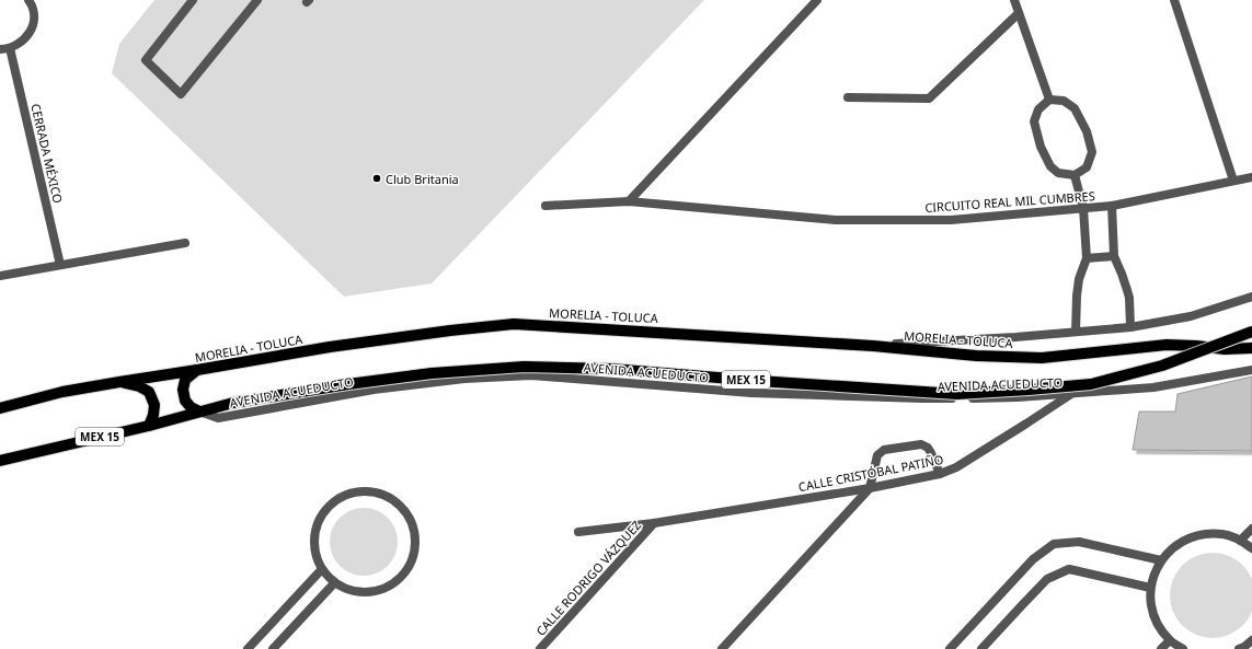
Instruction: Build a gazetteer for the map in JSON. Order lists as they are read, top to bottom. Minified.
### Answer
{"streets":{"main road":["MORELIA - TOLUCA","MEX 15"],"street":["CERRADA MÉXICO","CIRCUITO REAL MIL CUMBRES","AVENIDA ACUEDUCTO","CALLE CRISTÓBAL PATIÑO","CALLE RODRIGO VÁZQUEZ"]},"crossings":[["AVENIDA ACUEDUCTO","MEX 15"],["AVENIDA ACUEDUCTO","CALLE CRISTÓBAL PATIÑO"],["CALLE CRISTÓBAL PATIÑO","CALLE RODRIGO VÁZQUEZ"]],"places":["Club Britania"]}
